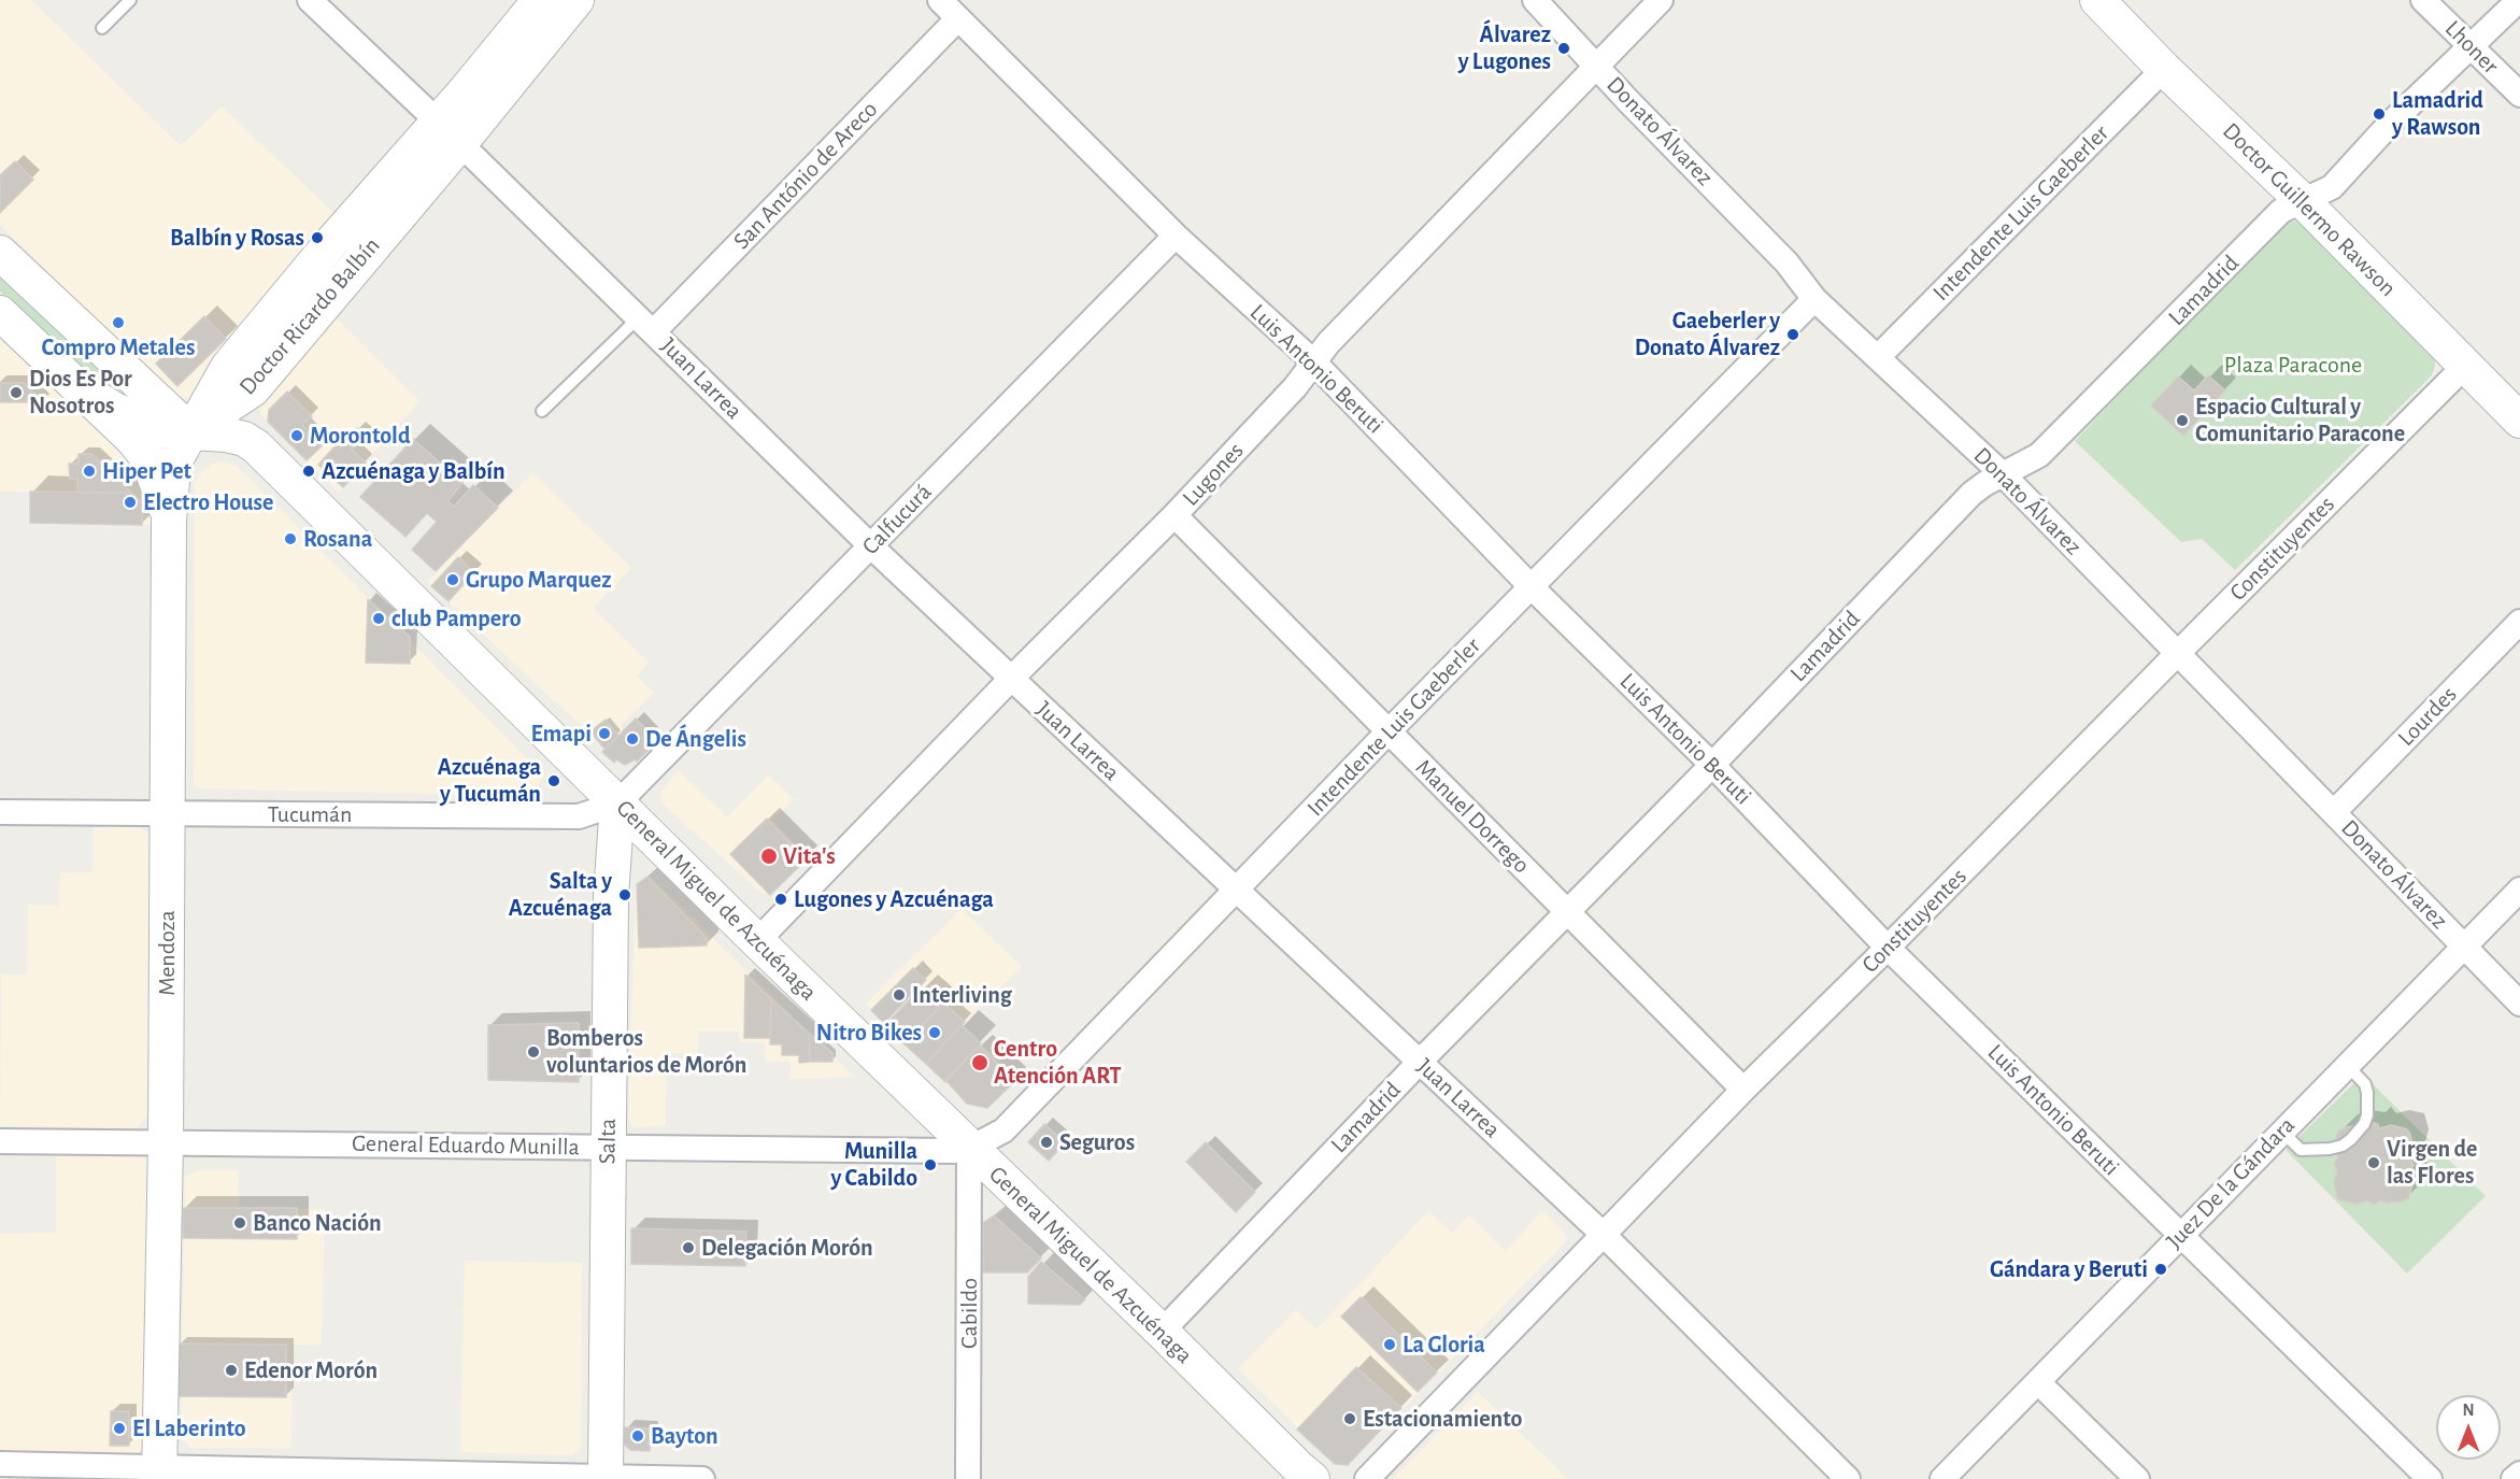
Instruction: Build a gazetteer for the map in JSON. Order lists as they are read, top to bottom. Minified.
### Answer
{"streets":{"street":["Lhoner","Donato Álvarez","San António de Areco","Doctor Guillermo Rawson","Intendente Luis Gaeberler","Lamadrid","Doctor Ricardo Balbín","Luis Antonio Beruti","Juan Larrea","Lugones","Calfucurá","Constituyentes","Lourdes","Tucumán","Manuel Dorrego","General Miguel de Azcuénaga","Mendoza","Salta","General Eduardo Munilla","Juez De la Gándara","Cabildo"]},"crossings":[["Lhoner","Lamadrid"],["Donato Álvarez","Intendente Luis Gaeberler"],["Donato Álvarez","Lamadrid"],["Donato Álvarez","Lugones"],["Donato Álvarez","Constituyentes"],["Donato Álvarez","Lourdes"],["Donato Álvarez","Juez De la Gándara"],["San António de Areco","Luis Antonio Beruti"],["San António de Areco","Juan Larrea"],["Doctor Guillermo Rawson","Intendente Luis Gaeberler"],["Doctor Guillermo Rawson","Lamadrid"],["Doctor Guillermo Rawson","Constituyentes"],["Intendente Luis Gaeberler","Luis Antonio Beruti"],["Intendente Luis Gaeberler","Juan Larrea"],["Intendente Luis Gaeberler","Manuel Dorrego"],["Intendente Luis Gaeberler","General Miguel de Azcuénaga"],["Intendente Luis Gaeberler","General Eduardo Munilla"],["Intendente Luis Gaeberler","Cabildo"],["Lamadrid","Luis Antonio Beruti"],["Lamadrid","Juan Larrea"],["Lamadrid","Manuel Dorrego"],["Lamadrid","General Miguel de Azcuénaga"],["Doctor Ricardo Balbín","Juan Larrea"],["Doctor Ricardo Balbín","General Miguel de Azcuénaga"],["Doctor Ricardo Balbín","Mendoza"],["Luis Antonio Beruti","Lugones"],["Luis Antonio Beruti","Calfucurá"],["Luis Antonio Beruti","Constituyentes"],["Luis Antonio Beruti","Juez De la Gándara"],["Juan Larrea","Lugones"],["Juan Larrea","Calfucurá"],["Juan Larrea","Constituyentes"],["Lugones","Manuel Dorrego"],["Lugones","General Miguel de Azcuénaga"],["Calfucurá","Tucumán"],["Calfucurá","General Miguel de Azcuénaga"],["Calfucurá","Salta"],["Constituyentes","Manuel Dorrego"],["Tucumán","General Miguel de Azcuénaga"],["Tucumán","Mendoza"],["Tucumán","Salta"],["General Miguel de Azcuénaga","Mendoza"],["General Miguel de Azcuénaga","Salta"],["General Miguel de Azcuénaga","General Eduardo Munilla"],["General Miguel de Azcuénaga","Cabildo"],["Mendoza","General Eduardo Munilla"],["Salta","General Eduardo Munilla"],["General Eduardo Munilla","Cabildo"]],"parks":["Plaza Paracone"],"places":["Álvarez y Lugones","Lamadrid y Rawson","Balbín y Rosas","Compro Metales","Gaeberler y Donato Álvarez","Dios Es Por Nosotros","Espacio Cultural y Comunitario Paracone","Morontold","Hiper Pet","Azcuénaga y Balbín","Electro House","Rosana","Grupo Marquez","club Pampero","Emapi","De Ángelis","Azcuénaga y Tucumán","Vita's","Salta y Azcuénaga","Lugones y Azcuénaga","Interliving","Nitro Bikes","Bomberos voluntarios de Morón","Centro Atención ART","Seguros","Virgen de las Flores","Munilla y Cabildo","Banco Nación","Delegación Morón","Gándara y Beruti","La Gloria","Edenor Morón","Estacionamiento","El Laberinto","Bayton"],"north":"top"}
